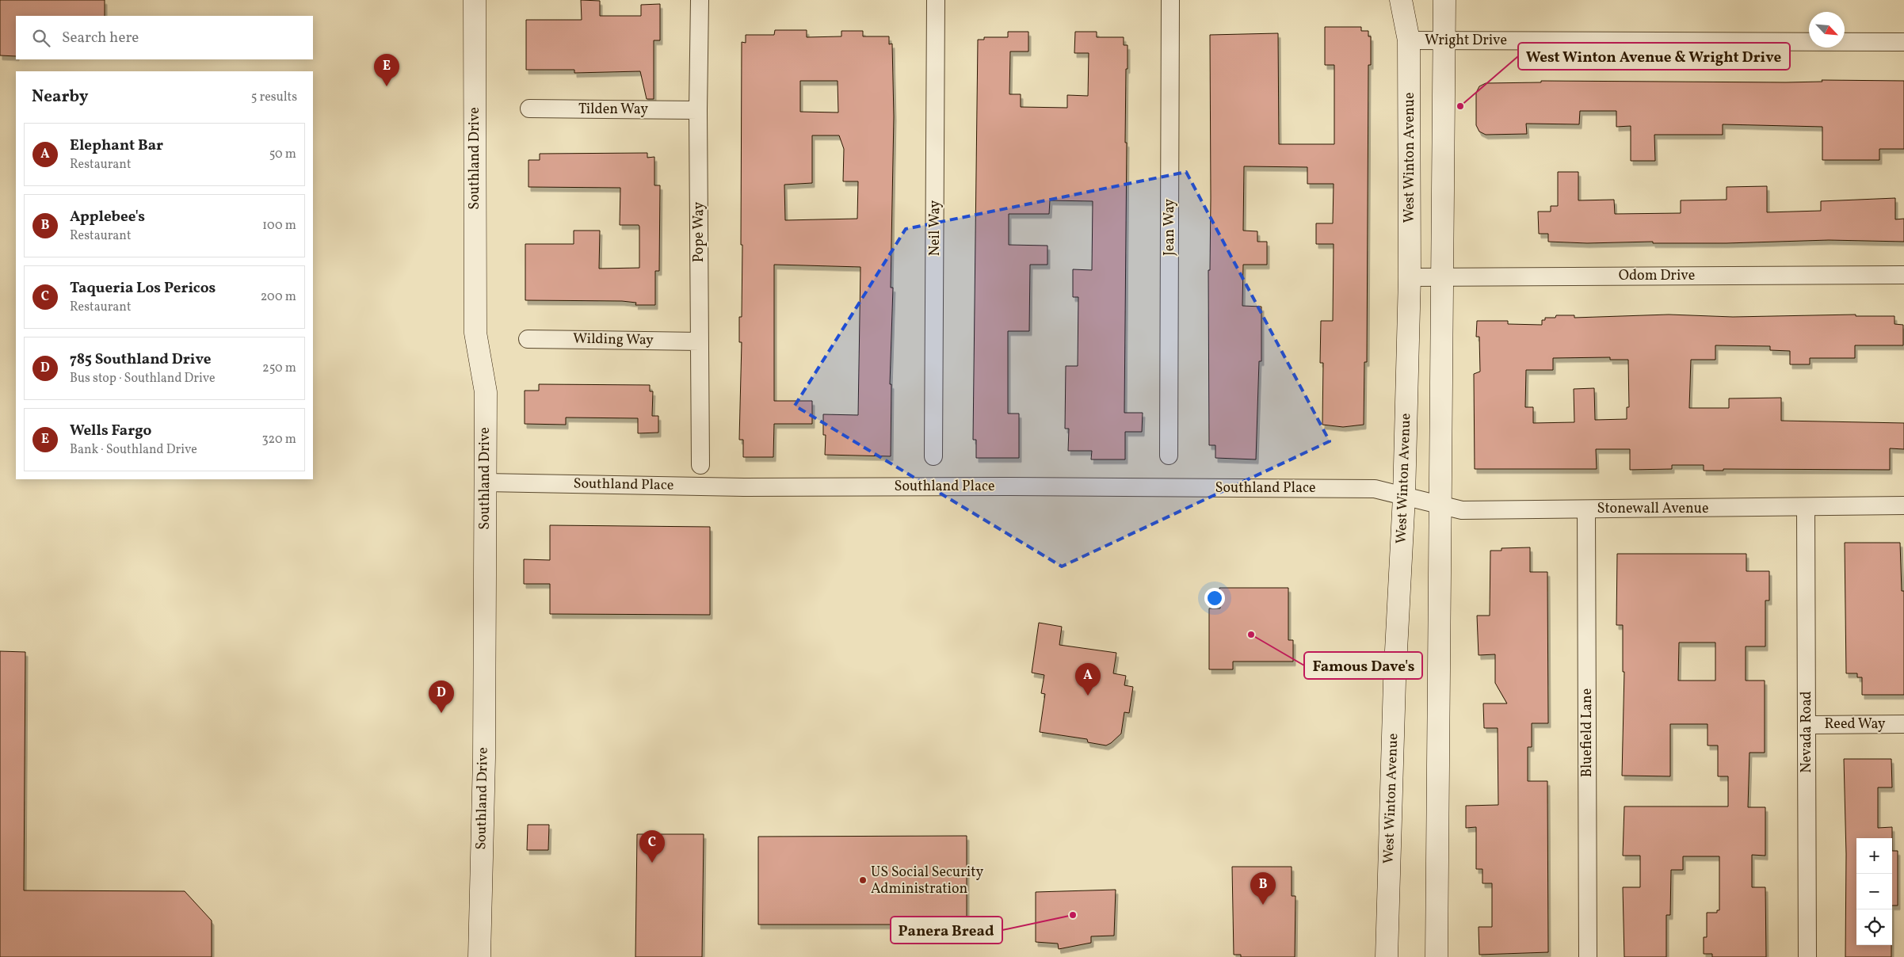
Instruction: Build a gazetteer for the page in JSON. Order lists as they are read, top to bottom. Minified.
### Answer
{"streets":{"main road":["West Winton Avenue","Southland Drive"],"street":["Wright Drive","Tilden Way","Jean Way","Neil Way","Pope Way","Odom Drive","Wilding Way","Southland Place","Stonewall Avenue","Reed Way","Nevada Road","Bluefield Lane"]},"crossings":[["Wright Drive","West Winton Avenue"],["Tilden Way","Pope Way"],["West Winton Avenue","Odom Drive"],["West Winton Avenue","Southland Place"],["West Winton Avenue","Stonewall Avenue"],["Southland Drive","Southland Place"],["Pope Way","Wilding Way"],["Southland Place","Stonewall Avenue"],["Stonewall Avenue","Nevada Road"],["Stonewall Avenue","Bluefield Lane"],["Reed Way","Nevada Road"]],"places":["West Winton Avenue & Wright Drive","Famous Dave's","US Social Security Administration","Panera Bread"],"north":"bottom right","page":{"search":"Search here","pins":["E","A","D","C","B"],"heading":["Nearby","5 results"],"list":[{"mark":"A","name":"Elephant Bar","note":"Restaurant","value":"50 m"},{"mark":"B","name":"Applebee's","note":"Restaurant","value":"100 m"},{"mark":"C","name":"Taqueria Los Pericos","note":"Restaurant","value":"200 m"},{"mark":"D","name":"785 Southland Drive","note":"Bus stop · Southland Drive","value":"250 m"},{"mark":"E","name":"Wells Fargo","note":"Bank · Southland Drive","value":"320 m"}],"map_buttons":["+","−"]}}
